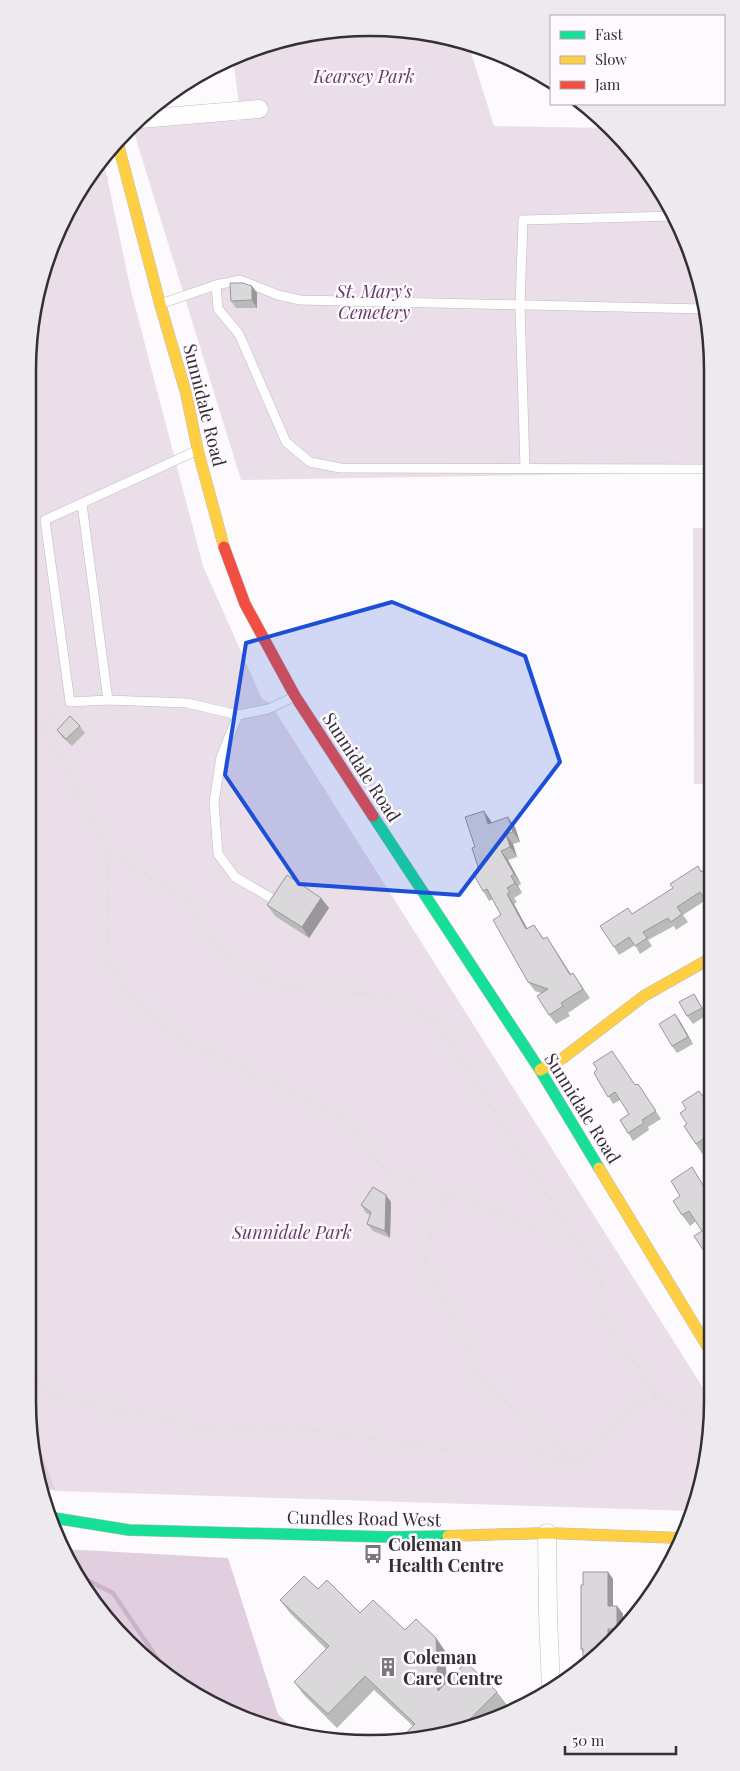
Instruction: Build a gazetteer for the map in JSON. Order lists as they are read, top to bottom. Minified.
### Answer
{"streets":{"main road":["Sunnidale Road","Cundles Road West"]},"parks":["Kearsey Park","St. Mary's Cemetery","Sunnidale Park"],"places":{"bus stop":["Coleman Health Centre"],"building":["Coleman Care Centre"]},"legend":["Fast","Slow","Jam"],"scale_bar":"50 m"}
